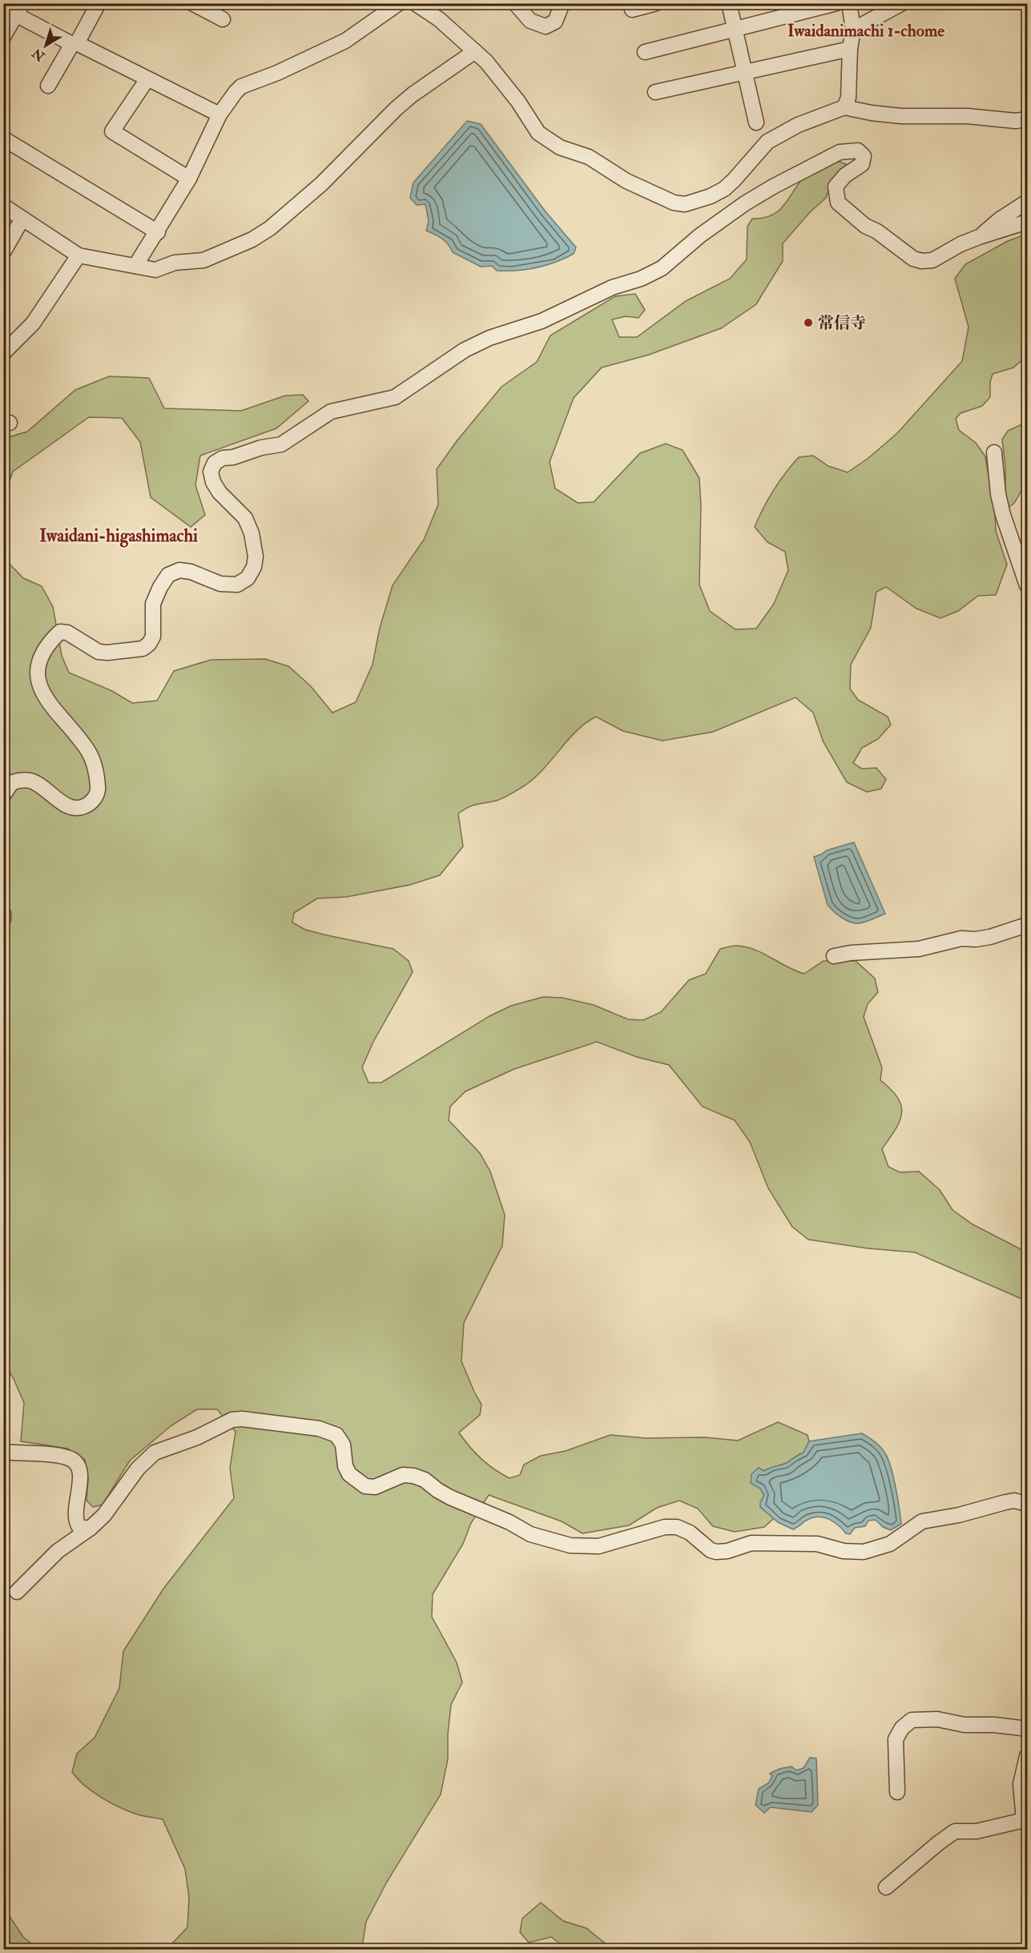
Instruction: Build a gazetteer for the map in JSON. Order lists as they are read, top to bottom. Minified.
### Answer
{"districts":["Iwaidanimachi 1-chome","Iwaidani-higashimachi"],"places":["常信寺"],"north":"bottom left"}
